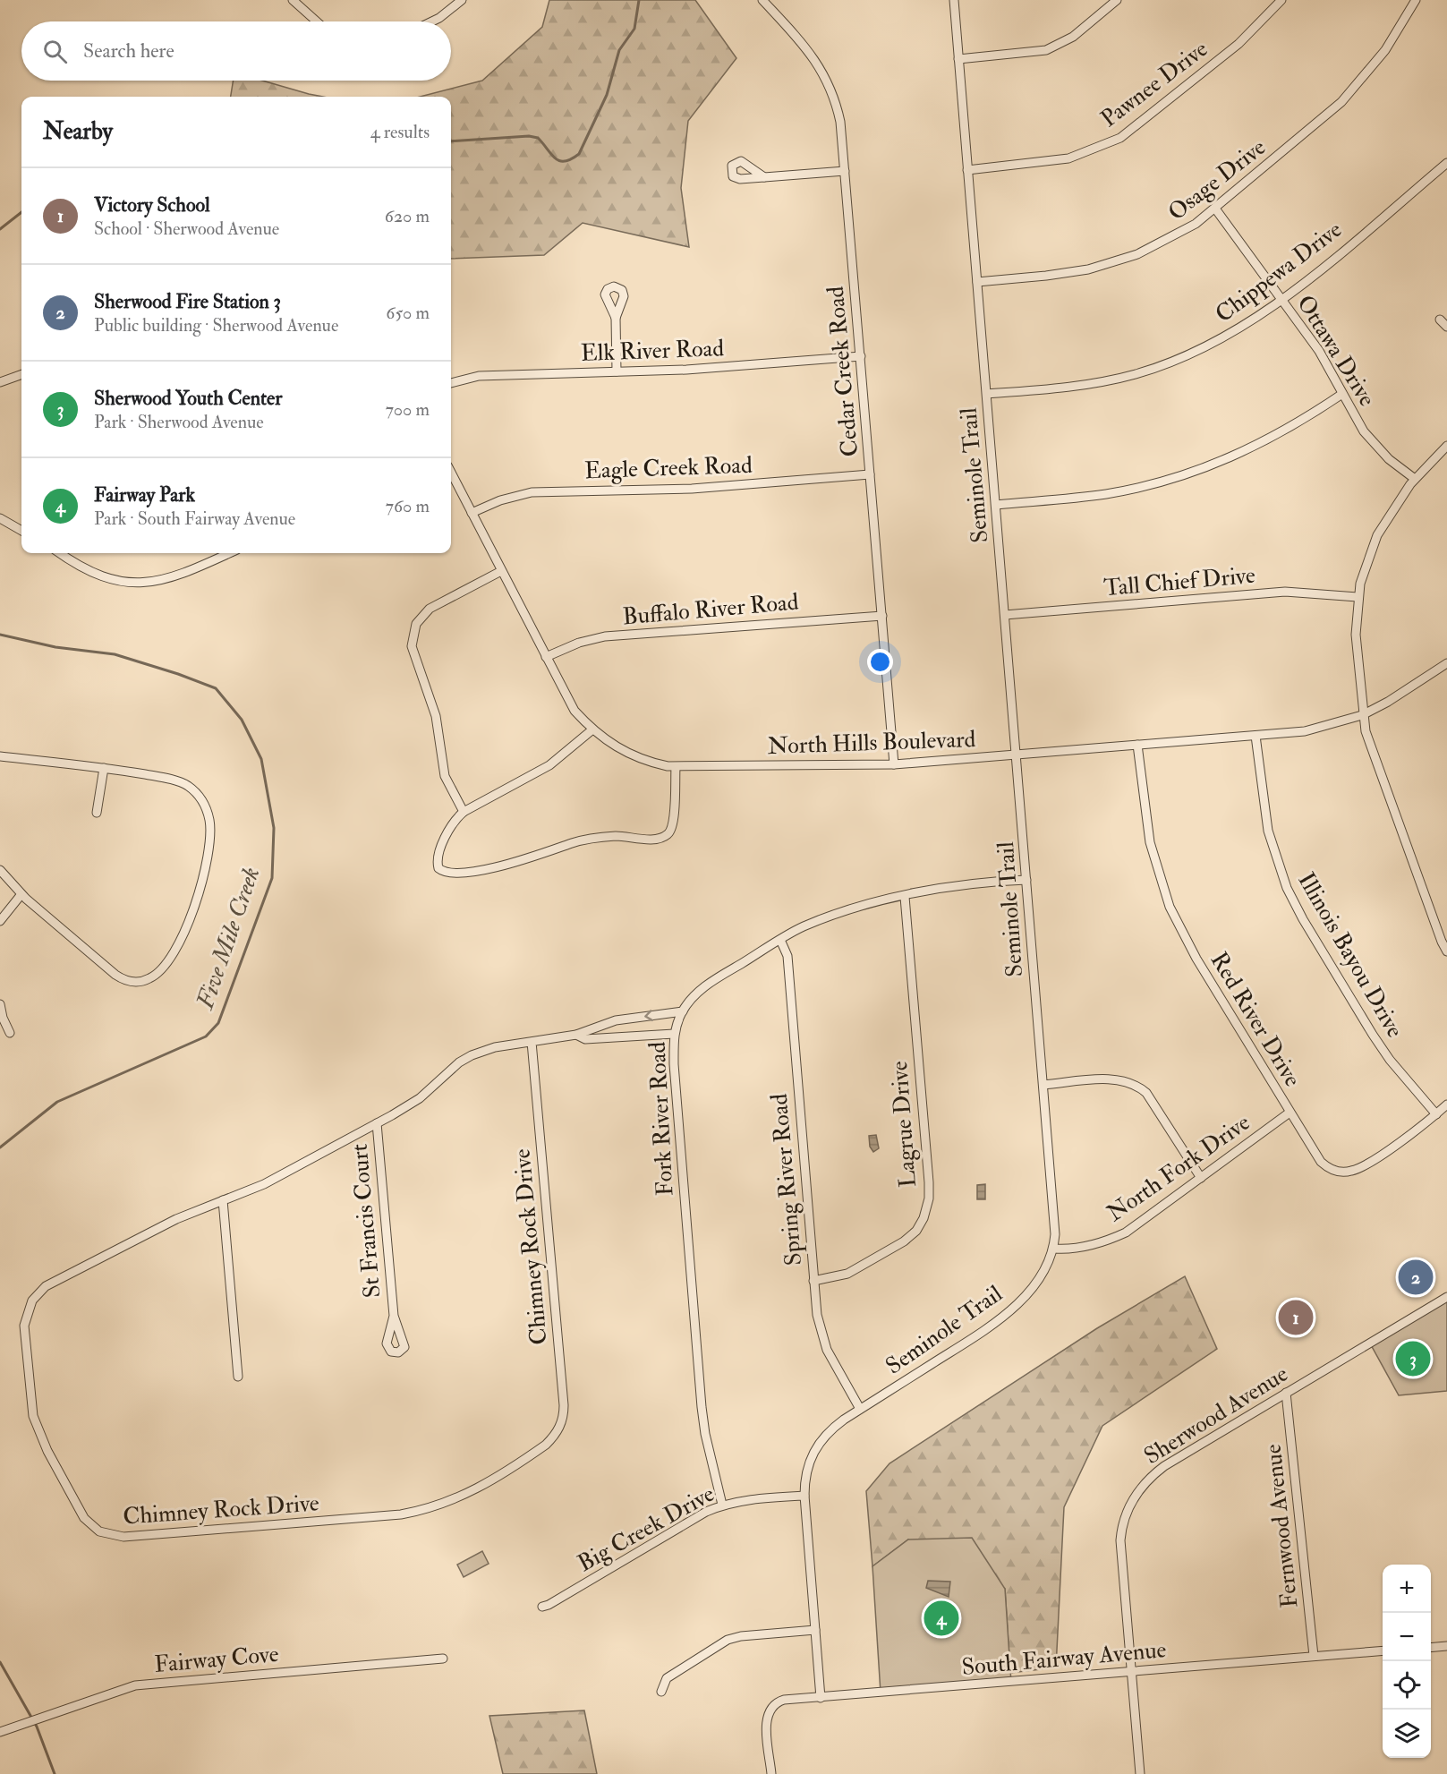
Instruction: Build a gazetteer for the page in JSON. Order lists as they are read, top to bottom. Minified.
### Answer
{"streets":{"street":["Pawnee Drive","Osage Drive","Chippewa Drive","Elk River Road","Ottawa Drive","Cedar Creek Road","Eagle Creek Road","Seminole Trail","Tall Chief Drive","Buffalo River Road","North Hills Boulevard","Illinois Bayou Drive","Red River Drive","Fork River Road","Lagrue Drive","North Fork Drive","Spring River Road","St Francis Court","Chimney Rock Drive","Sherwood Avenue","Fernwood Avenue","Big Creek Drive","South Fairway Avenue","Fairway Cove"]},"crossings":[["Pawnee Drive","Seminole Trail"],["Osage Drive","Ottawa Drive"],["Osage Drive","Seminole Trail"],["Chippewa Drive","Ottawa Drive"],["Chippewa Drive","Seminole Trail"],["Elk River Road","Cedar Creek Road"],["Cedar Creek Road","Eagle Creek Road"],["Cedar Creek Road","Buffalo River Road"],["Cedar Creek Road","North Hills Boulevard"],["Eagle Creek Road","North Hills Boulevard"],["Seminole Trail","Tall Chief Drive"],["Seminole Trail","North Hills Boulevard"],["Seminole Trail","Fork River Road"],["Seminole Trail","North Fork Drive"],["Seminole Trail","Spring River Road"],["Seminole Trail","Big Creek Drive"],["Seminole Trail","South Fairway Avenue"],["Buffalo River Road","North Hills Boulevard"],["North Hills Boulevard","Illinois Bayou Drive"],["North Hills Boulevard","Red River Drive"],["Illinois Bayou Drive","Red River Drive"],["Red River Drive","North Fork Drive"],["Fork River Road","Lagrue Drive"],["Fork River Road","Spring River Road"],["Fork River Road","Chimney Rock Drive"],["Fork River Road","Big Creek Drive"],["Lagrue Drive","Spring River Road"],["St Francis Court","Chimney Rock Drive"],["Sherwood Avenue","Fernwood Avenue"],["Sherwood Avenue","South Fairway Avenue"],["Fernwood Avenue","South Fairway Avenue"]],"water":["Five Mile Creek"],"page":{"search":"Search here","heading":["Nearby","4 results"],"list":[{"mark":"1","name":"Victory School","note":"School · Sherwood Avenue","value":"620 m"},{"mark":"2","name":"Sherwood Fire Station 3","note":"Public building · Sherwood Avenue","value":"650 m"},{"mark":"3","name":"Sherwood Youth Center","note":"Park · Sherwood Avenue","value":"700 m"},{"mark":"4","name":"Fairway Park","note":"Park · South Fairway Avenue","value":"760 m"}],"pins":["2","1","3","4"],"map_buttons":["+","−"]}}
